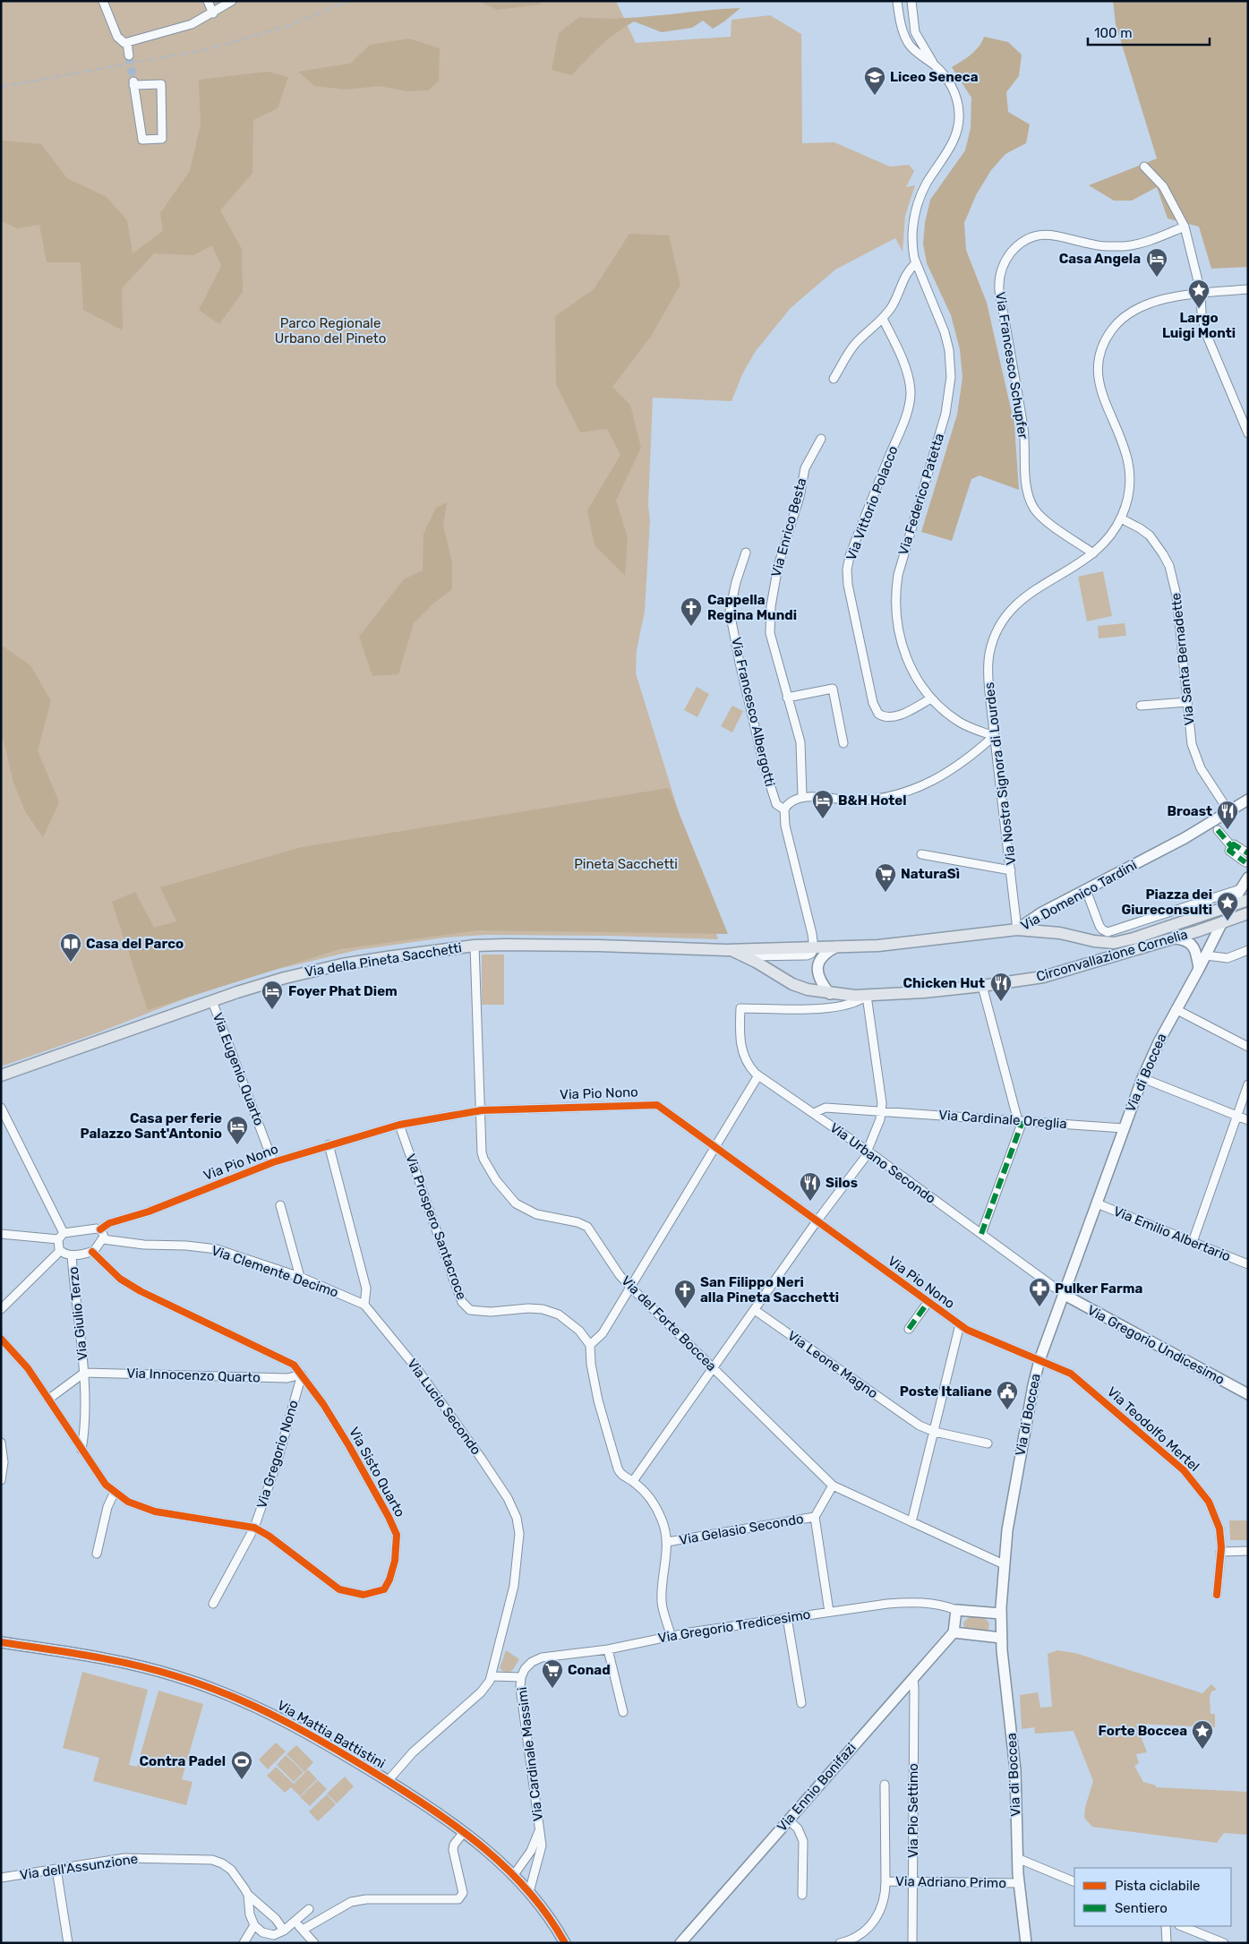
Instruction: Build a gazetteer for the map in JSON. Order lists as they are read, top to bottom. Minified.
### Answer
{"streets":{"main road":["Via Domenico Tardini","Circonvallazione Cornelia","Via della Pineta Sacchetti","Via di Boccea","Via Gregorio Undicesimo","Via Mattia Battistini","Via Ennio Bonifazi"],"street":["Via Francesco Schupfer","Via Federico Patetta","Via Vittorio Polacco","Via Enrico Besta","Via Santa Bernadette","Via Francesco Albergotti","Via Nostra Signora di Lourdes","Via Eugenio Quarto","Via Pio Nono","Via Cardinale Oreglia","Via Urbano Secondo","Via Prospero Santacroce","Via Emilio Albertario","Via Clemente Decimo","Via Giulio Terzo","Via del Forte Boccea","Via Leone Magno","Via Innocenzo Quarto","Via Lucio Secondo","Via Teodolfo Mertel","Via Gregorio Nono","Via Sisto Quarto","Via Gelasio Secondo","Via Gregorio Tredicesimo","Via Cardinale Massimi","Via Pio Settimo","Via dell'Assunzione","Via Adriano Primo"]},"crossings":[["Via Francesco Schupfer","Via Nostra Signora di Lourdes"],["Via Federico Patetta","Via Vittorio Polacco"],["Via Federico Patetta","Via Nostra Signora di Lourdes"],["Via Santa Bernadette","Via Nostra Signora di Lourdes"],["Via Santa Bernadette","Via Domenico Tardini"],["Via Francesco Albergotti","Via Domenico Tardini"],["Via Nostra Signora di Lourdes","Via Domenico Tardini"],["Via Nostra Signora di Lourdes","Circonvallazione Cornelia"],["Via Domenico Tardini","Circonvallazione Cornelia"],["Via Domenico Tardini","Via della Pineta Sacchetti"],["Circonvallazione Cornelia","Via della Pineta Sacchetti"],["Circonvallazione Cornelia","Via di Boccea"],["Circonvallazione Cornelia","Via Urbano Secondo"],["Via della Pineta Sacchetti","Via Eugenio Quarto"],["Via della Pineta Sacchetti","Via del Forte Boccea"],["Via Eugenio Quarto","Via Pio Nono"],["Via di Boccea","Via Pio Nono"],["Via di Boccea","Via Cardinale Oreglia"],["Via di Boccea","Via Urbano Secondo"],["Via di Boccea","Via Emilio Albertario"],["Via di Boccea","Via del Forte Boccea"],["Via di Boccea","Via Gregorio Undicesimo"],["Via di Boccea","Via Teodolfo Mertel"],["Via di Boccea","Via Adriano Primo"],["Via Pio Nono","Via Prospero Santacroce"],["Via Pio Nono","Via del Forte Boccea"],["Via Pio Nono","Via Teodolfo Mertel"],["Via Cardinale Oreglia","Via Urbano Secondo"],["Via Urbano Secondo","Via Gregorio Undicesimo"],["Via Clemente Decimo","Via Lucio Secondo"],["Via Giulio Terzo","Via Innocenzo Quarto"],["Via Giulio Terzo","Via Sisto Quarto"],["Via Innocenzo Quarto","Via Gregorio Nono"],["Via Innocenzo Quarto","Via Sisto Quarto"],["Via Lucio Secondo","Via Mattia Battistini"],["Via Gregorio Nono","Via Sisto Quarto"],["Via Gregorio Tredicesimo","Via Cardinale Massimi"],["Via Mattia Battistini","Via Cardinale Massimi"],["Via Ennio Bonifazi","Via Pio Settimo"],["Via Pio Settimo","Via Adriano Primo"]],"parks":["Parco Regionale Urbano del Pineto","Pineta Sacchetti"],"places":{"school or university":["Liceo Seneca"],"hotel":["Casa Angela","B&H Hotel","Foyer Phat Diem","Casa per ferie Palazzo Sant'Antonio"],"place":["Largo Luigi Monti","Piazza dei Giureconsulti","Forte Boccea"],"church":["Cappella Regina Mundi","San Filippo Neri alla Pineta Sacchetti"],"restaurant":["Broast","Chicken Hut","Silos"],"supermarket":["NaturaSì","Conad"],"library":["Casa del Parco"],"pharmacy":["Pulker Farma"],"public building":["Poste Italiane"],"sports":["Contra Padel"]},"legend":["Pista ciclabile","Sentiero"],"scale_bar":"100 m"}
